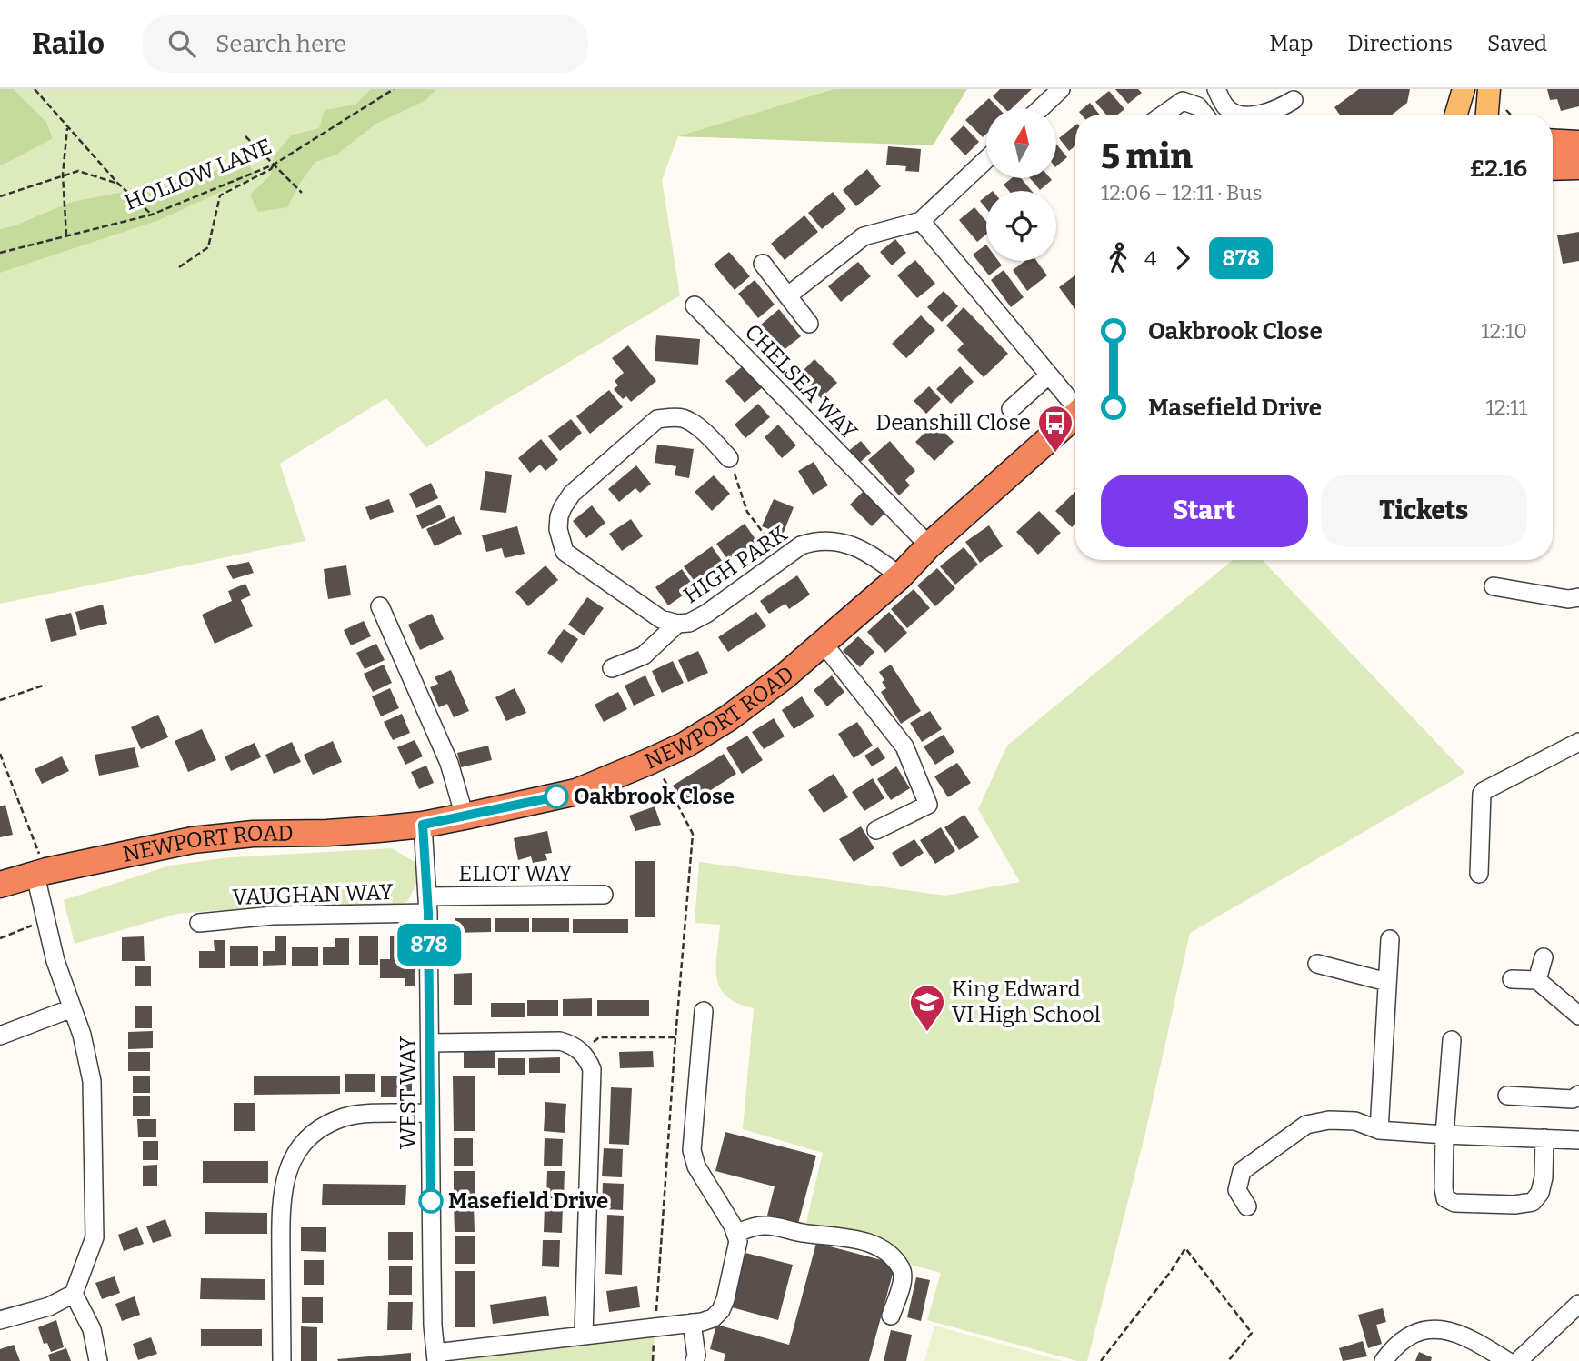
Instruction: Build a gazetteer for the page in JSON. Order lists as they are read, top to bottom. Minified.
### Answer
{"streets":{"highway":["NEWPORT ROAD"],"street":["CHELSEA WAY","HIGH PARK","ELIOT WAY","VAUGHAN WAY","WEST WAY"],"path":["HOLLOW LANE"]},"crossings":[["CHELSEA WAY","NEWPORT ROAD"],["HIGH PARK","NEWPORT ROAD"],["NEWPORT ROAD","WEST WAY"],["ELIOT WAY","VAUGHAN WAY"],["ELIOT WAY","WEST WAY"],["VAUGHAN WAY","WEST WAY"]],"places":{"bus stop":["Deanshill Close"],"other":["Oakbrook Close","Masefield Drive"],"school or university":["King Edward VI High School"]},"lines":["bus line 878"],"north":"top","page":{"header":"Railo","search":"Search here","nav":["Map","Directions","Saved"],"on_map":"878","heading":["5 min","12:06 – 12:11 · Bus","£2.16"],"legs":["4","878"],"list":[{"name":"Oakbrook Close","value":"12:10"},{"name":"Masefield Drive","value":"12:11"}],"buttons":["Start","Tickets"]}}
